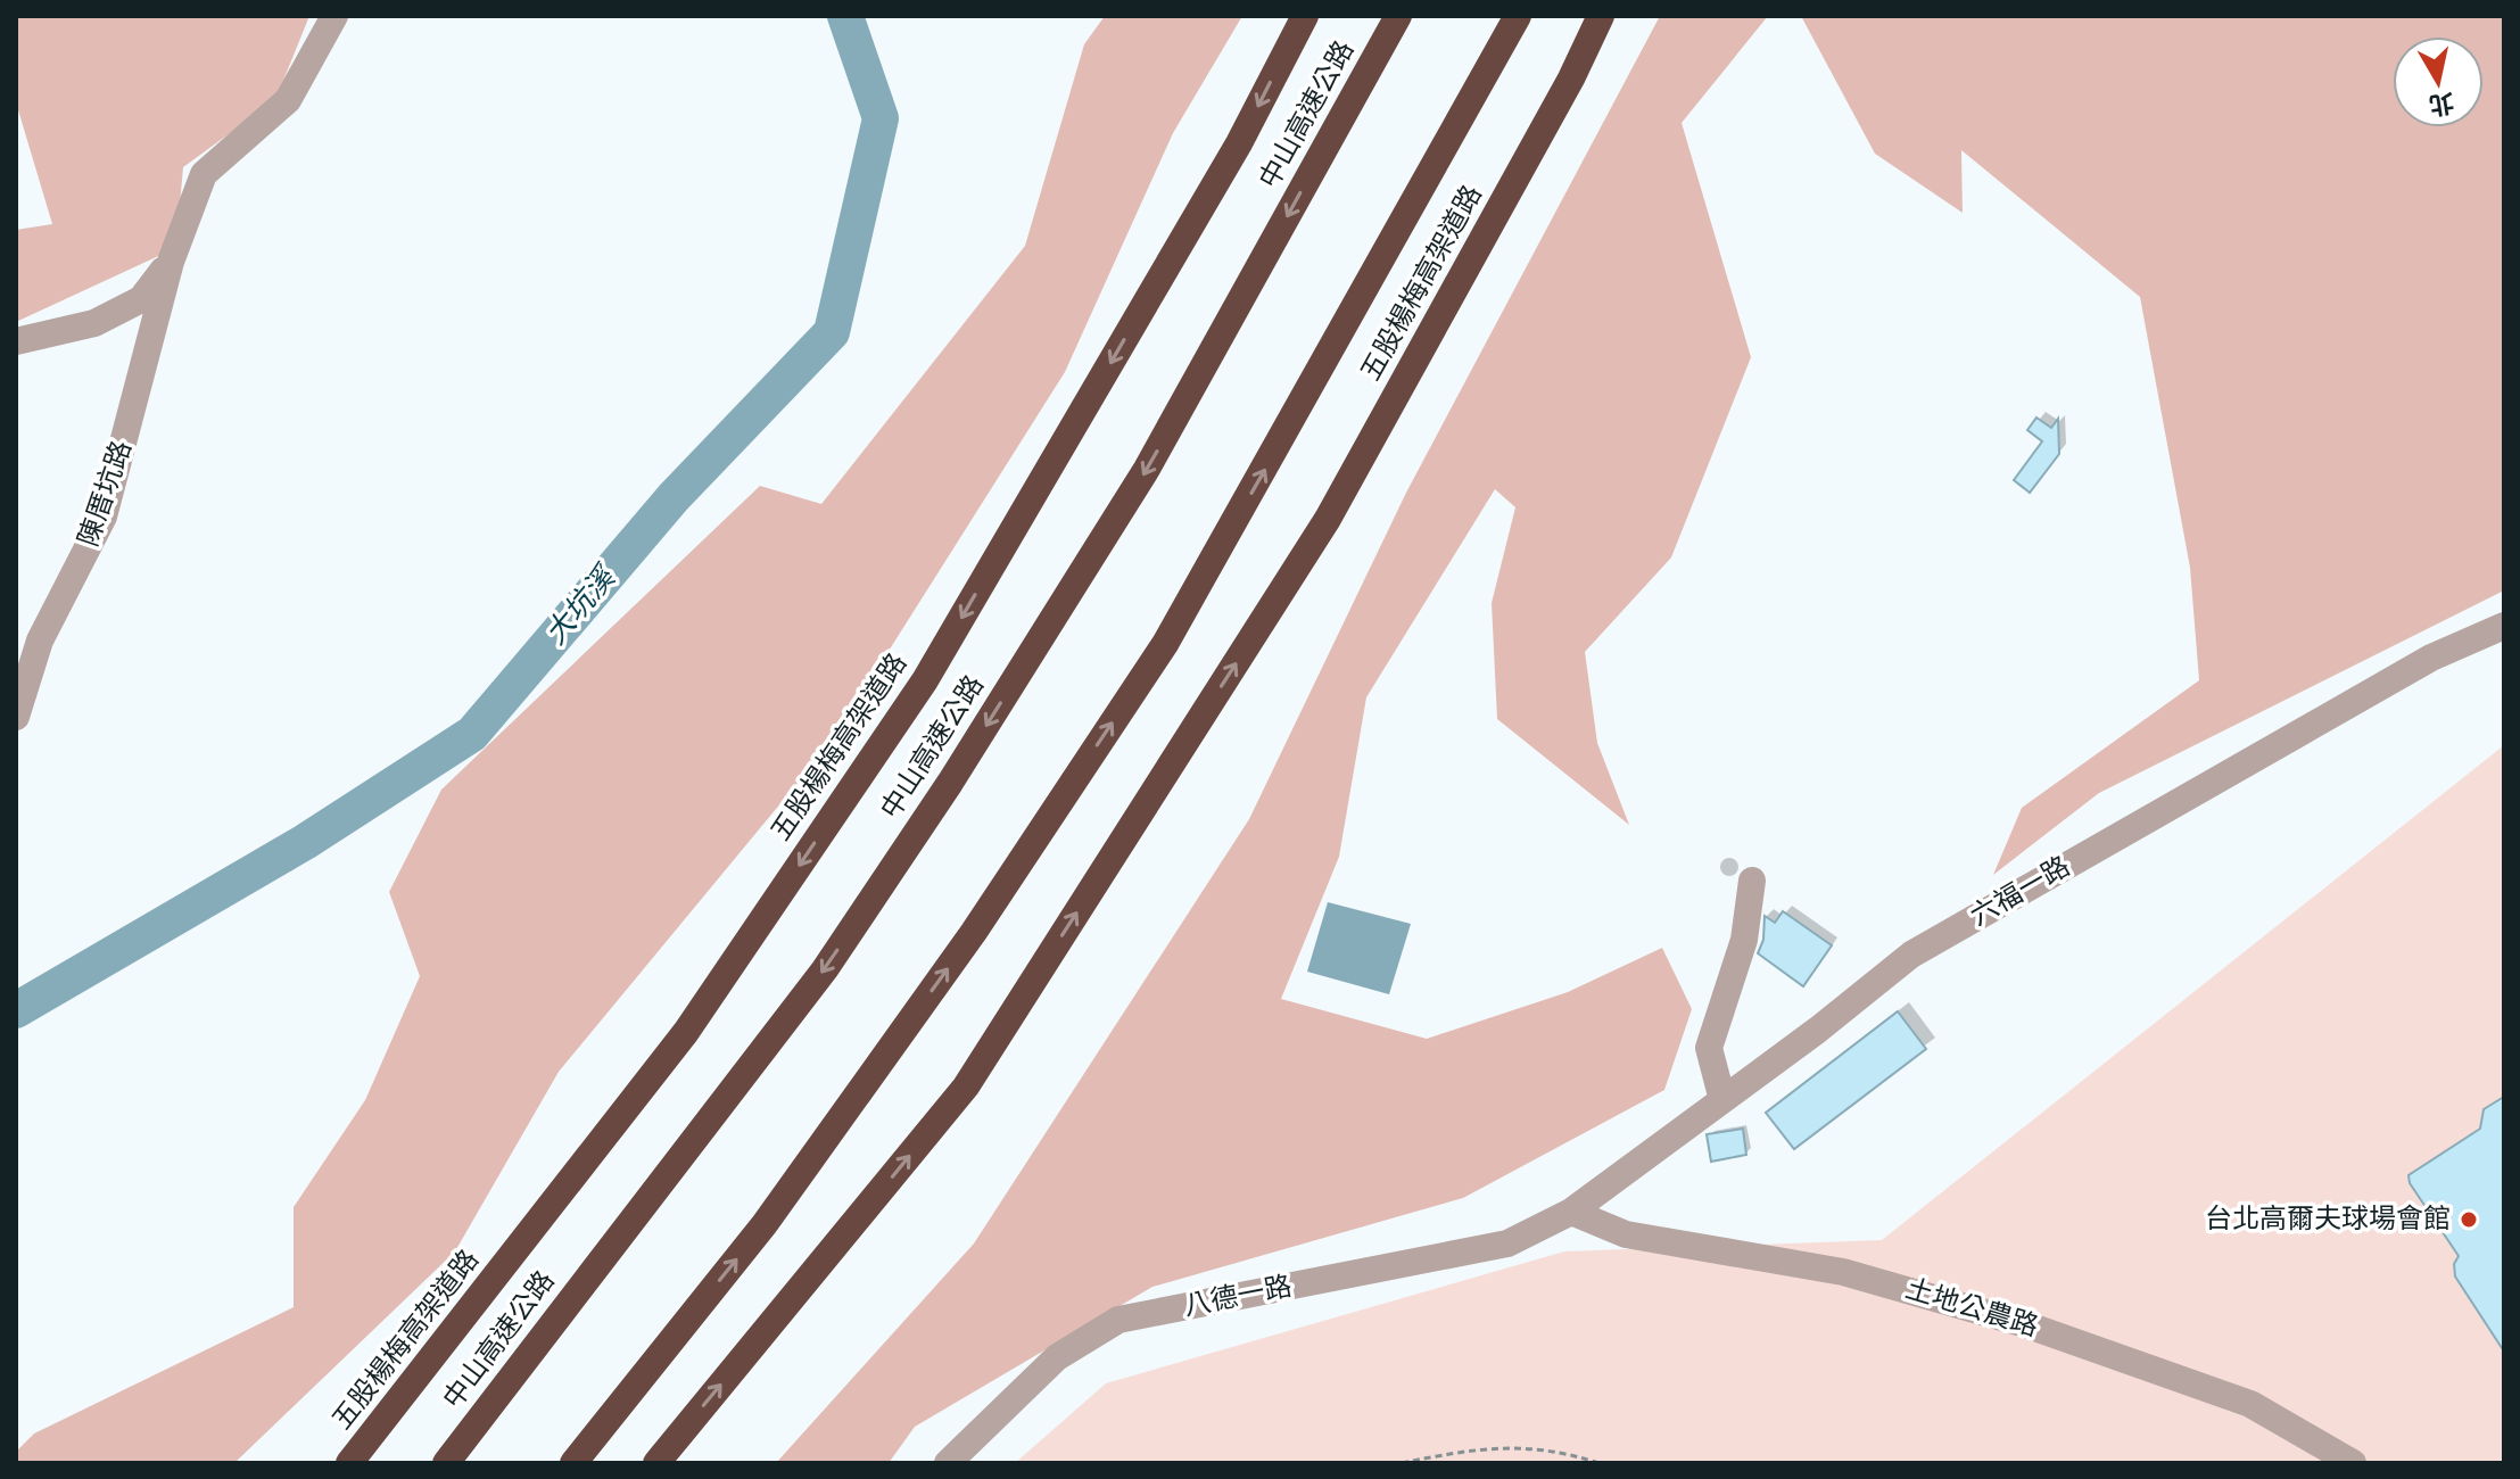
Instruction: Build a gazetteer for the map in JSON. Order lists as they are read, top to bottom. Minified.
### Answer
{"streets":{"highway":["中山高速公路","五股楊梅高架道路"],"street":["陳厝坑路","六福一路","八德一路","土地公農路"]},"crossings":[["六福一路","八德一路"],["六福一路","土地公農路"],["八德一路","土地公農路"]],"water":["大坑溪"],"places":["台北高爾夫球場會館"],"north":"bottom"}
